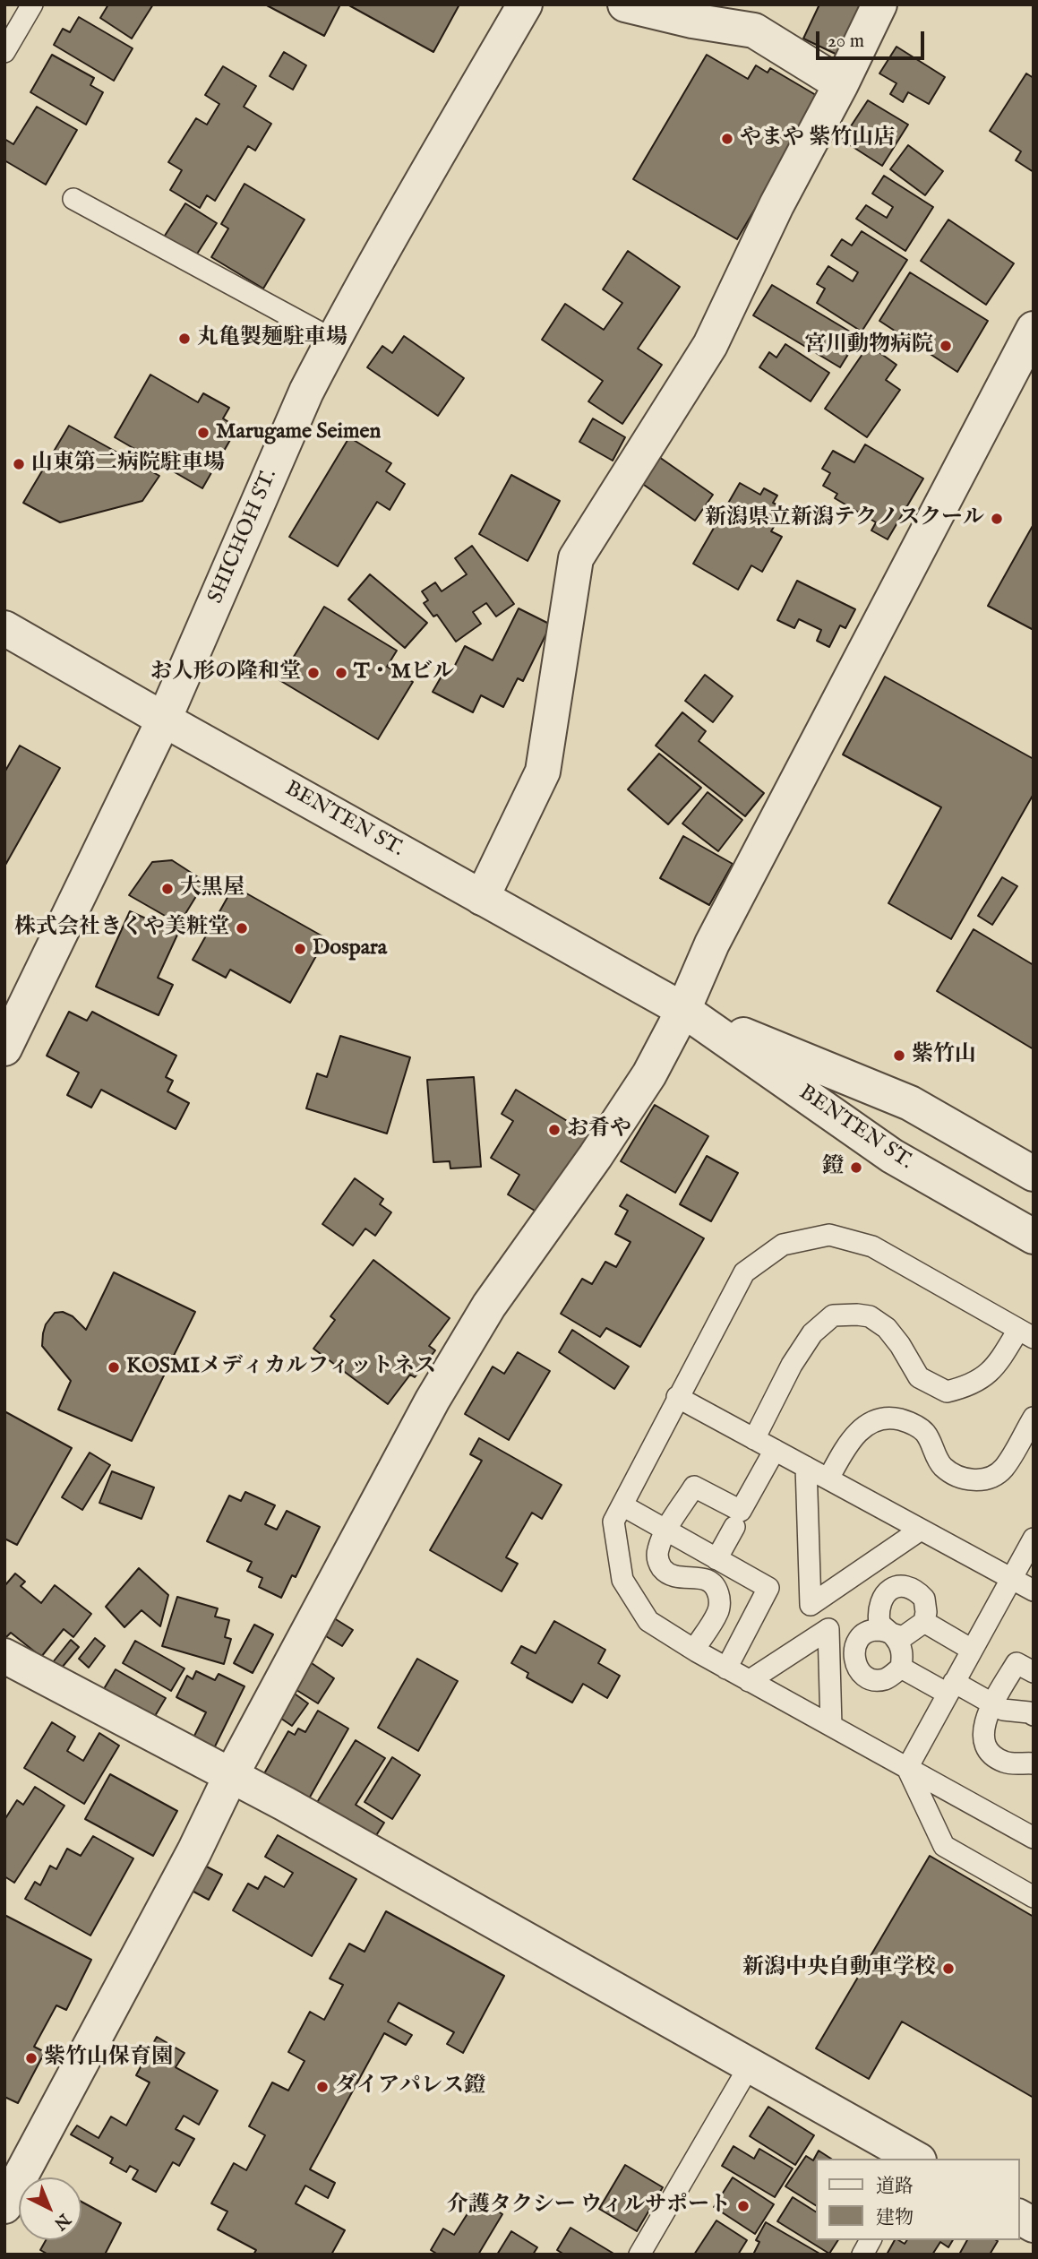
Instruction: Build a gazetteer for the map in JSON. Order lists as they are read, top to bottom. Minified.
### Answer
{"streets":{"street":["SHICHOH ST.","BENTEN ST."]},"crossings":[["SHICHOH ST.","BENTEN ST."]],"places":["やまや 紫竹山店","丸亀製麺駐車場","宮川動物病院","Marugame Seimen","山東第二病院駐車場","新潟県立新潟テクノスクール","お人形の隆和堂","T・Mビル","大黒屋","株式会社きくや美粧堂","Dospara","紫竹山","お肴や","鐙","KOSMIメディカルフィットネス","新潟中央自動車学校","紫竹山保育園","ダイアパレス鐙","介護タクシー ウィルサポート"],"legend":["道路","建物"],"scale_bar":"20 m","north":"bottom right"}
